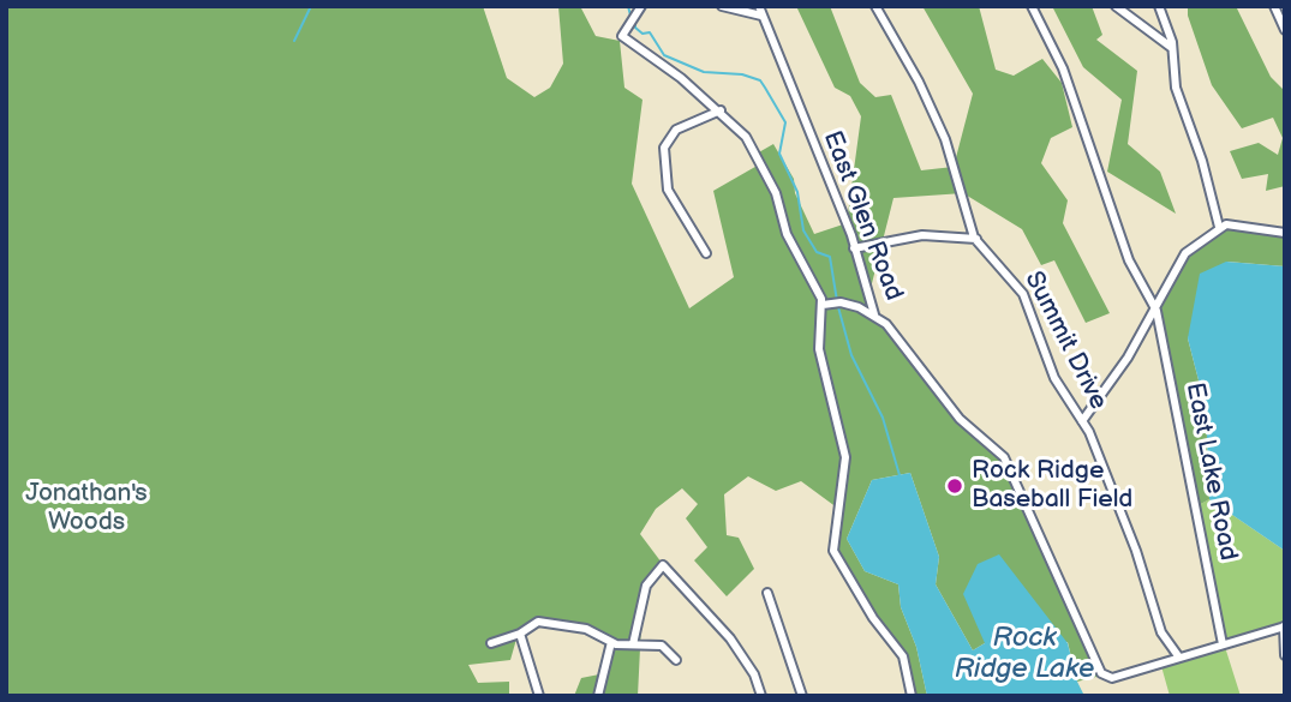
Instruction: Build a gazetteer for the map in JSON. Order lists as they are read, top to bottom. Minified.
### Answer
{"streets":{"street":["East Glen Road","Summit Drive","East Lake Road"]},"crossings":[["East Glen Road","Summit Drive"]],"water":["Rock Ridge Lake"],"parks":["Jonathan's Woods"],"places":["Rock Ridge Baseball Field"]}
